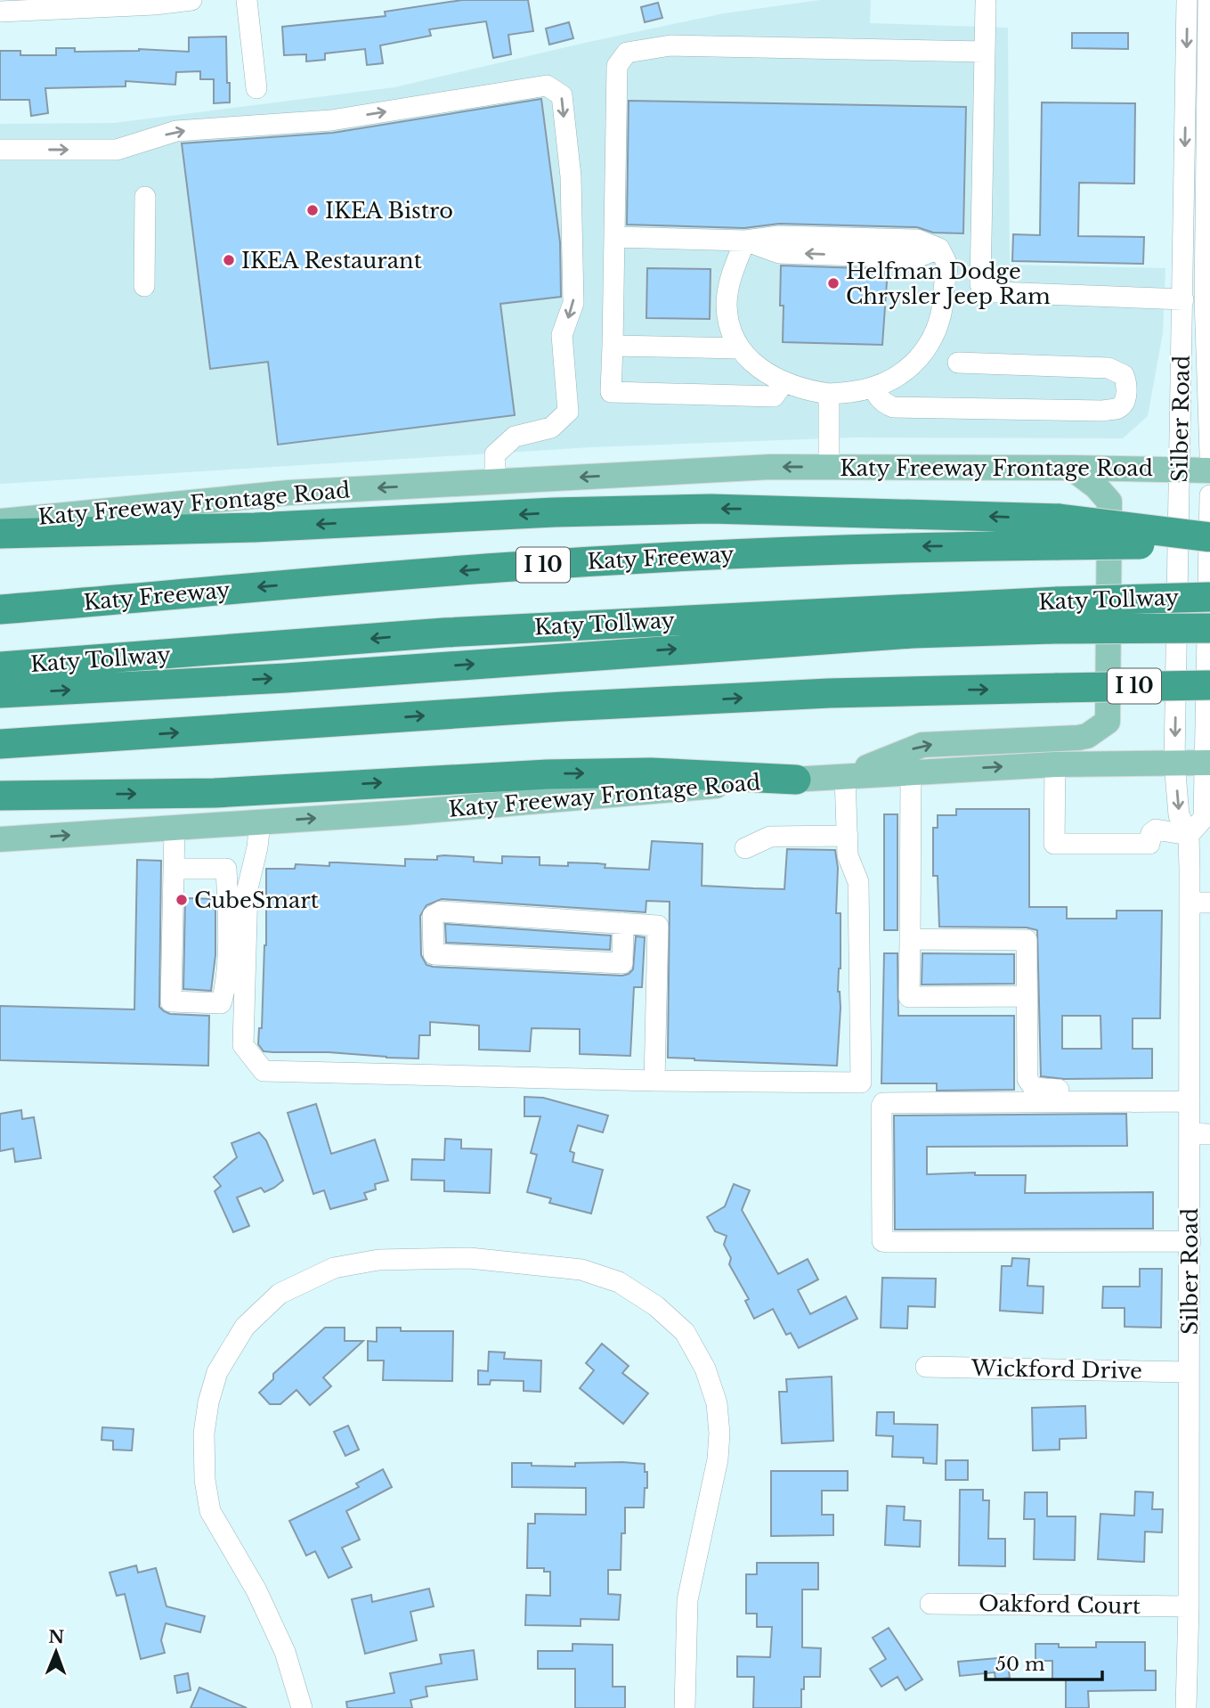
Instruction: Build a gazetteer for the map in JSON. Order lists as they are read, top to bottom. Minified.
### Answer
{"streets":{"highway":["Katy Freeway","I 10","Katy Tollway"],"main road":["Katy Freeway Frontage Road"],"street":["Silber Road","Wickford Drive","Oakford Court"]},"crossings":[["Silber Road","Katy Freeway Frontage Road"],["Silber Road","Wickford Drive"],["Silber Road","Oakford Court"]],"places":["IKEA Bistro","IKEA Restaurant","Helfman Dodge Chrysler Jeep Ram","CubeSmart"],"scale_bar":"50 m","north":"top"}
